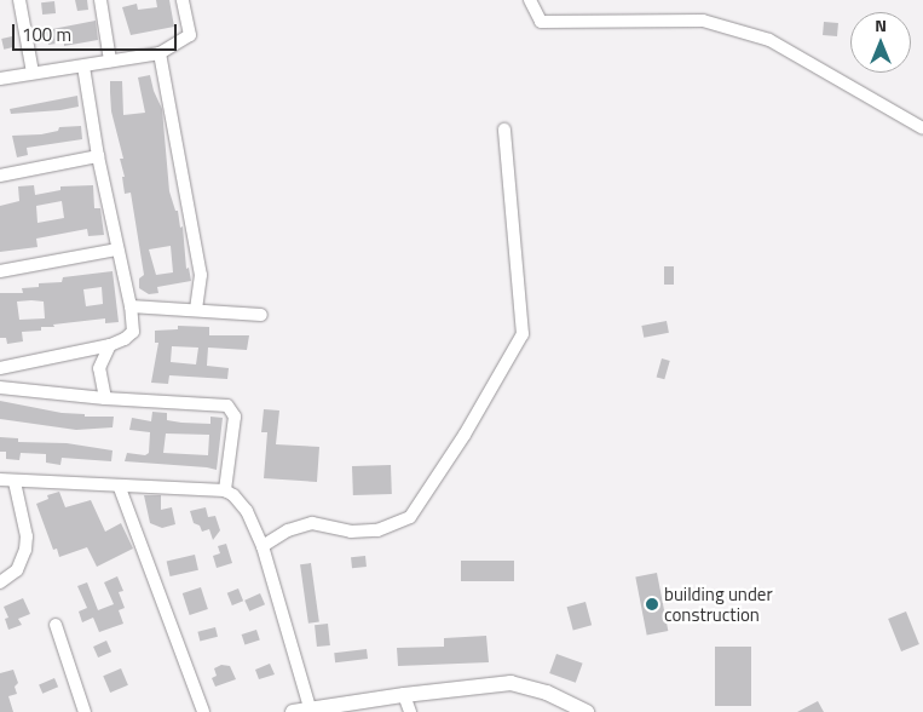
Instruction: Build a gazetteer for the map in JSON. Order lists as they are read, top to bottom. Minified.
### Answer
{"places":["building under construction"],"scale_bar":"100 m","north":"top"}
